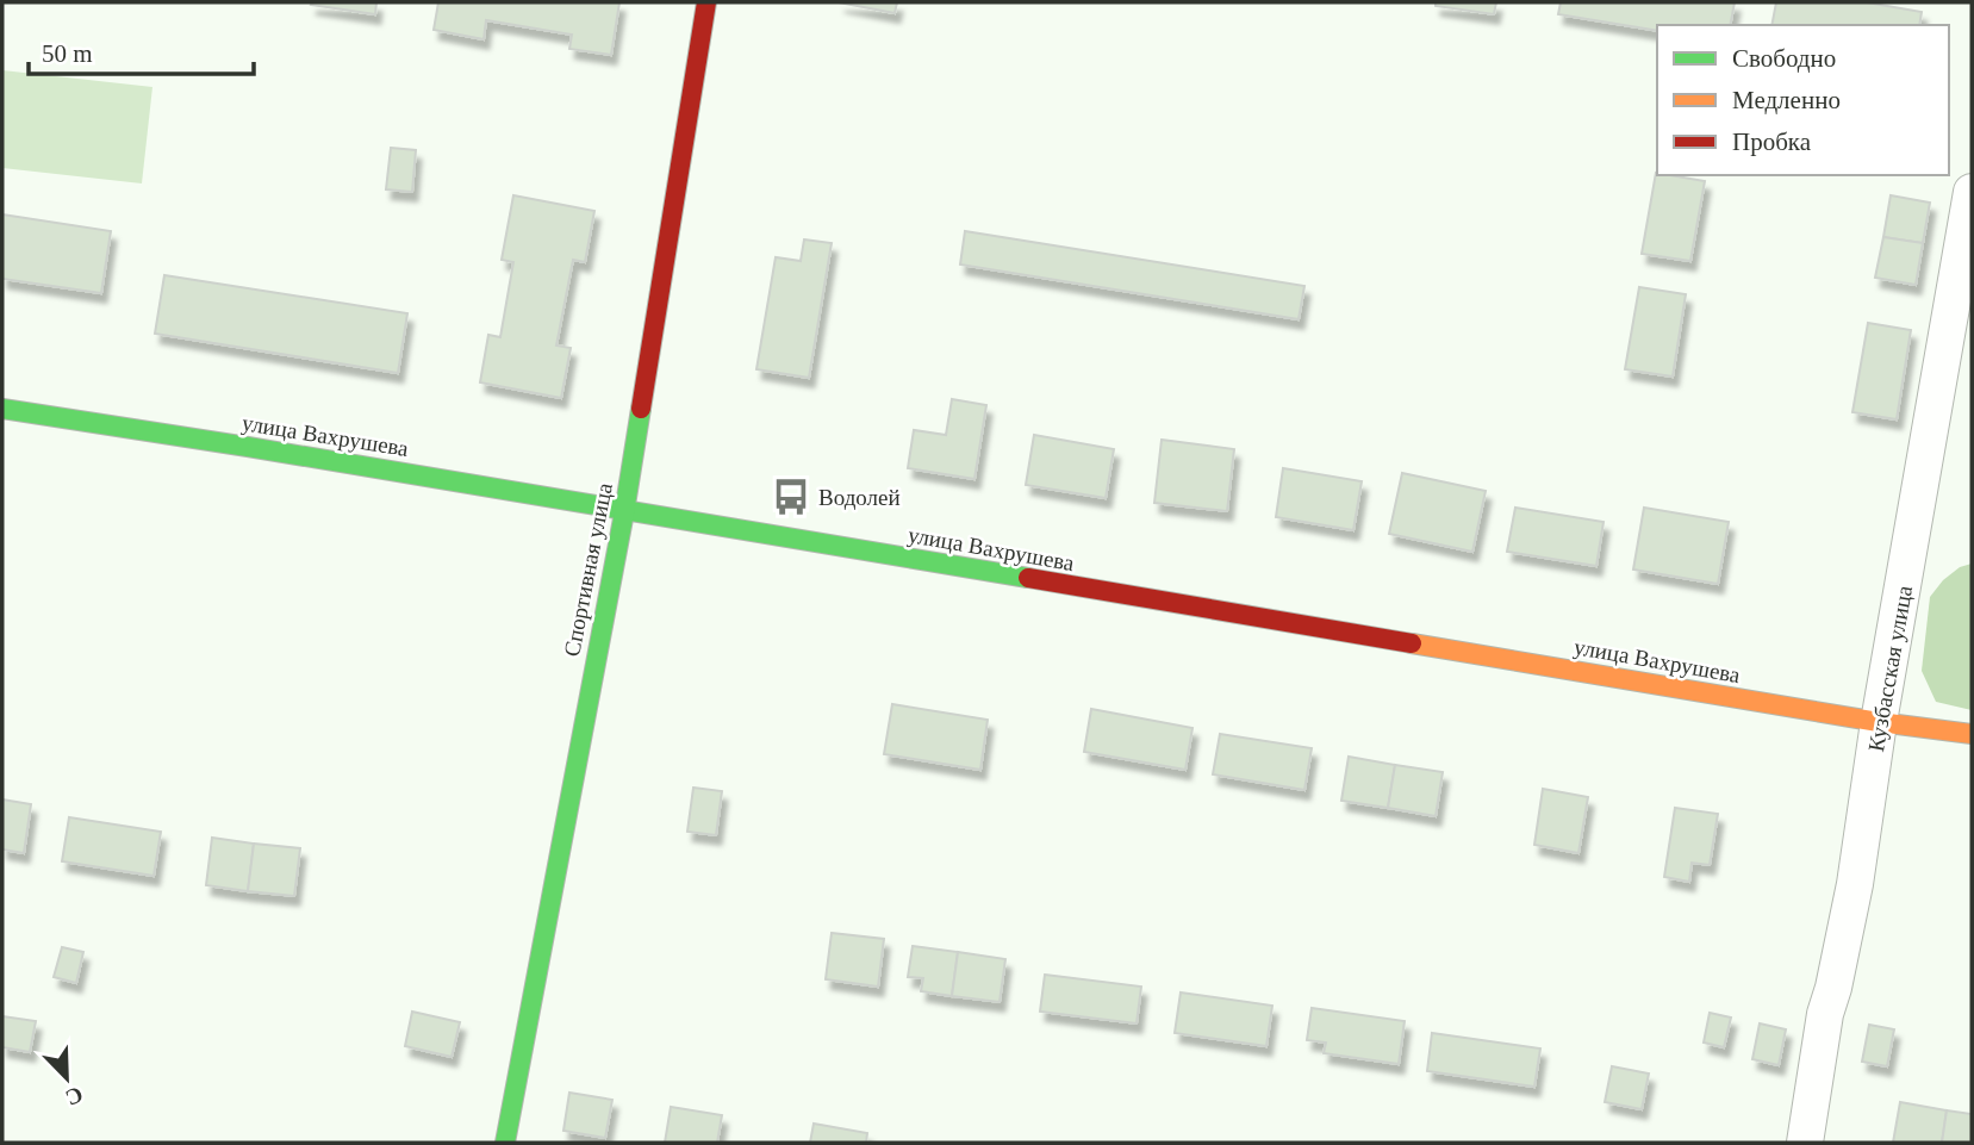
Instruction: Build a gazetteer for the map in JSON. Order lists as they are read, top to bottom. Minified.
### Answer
{"streets":{"main road":["улица Вахрушева","Спортивная улица"],"street":["Кузбасская улица"]},"crossings":[["улица Вахрушева","Спортивная улица"],["улица Вахрушева","Кузбасская улица"]],"places":{"bus stop":["Водолей"]},"legend":["Свободно","Медленно","Пробка"],"scale_bar":"50 m","north":"bottom right"}
